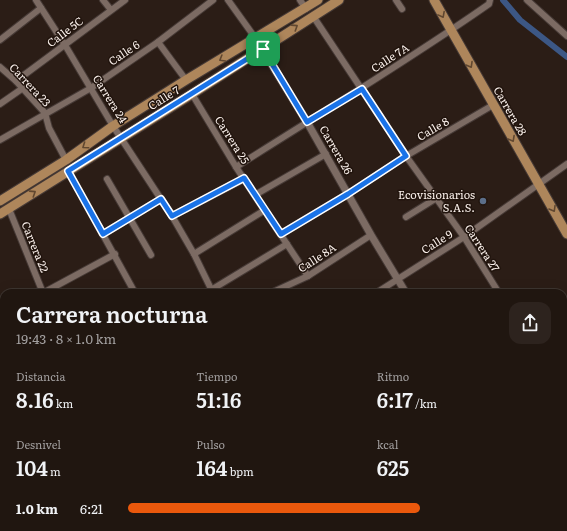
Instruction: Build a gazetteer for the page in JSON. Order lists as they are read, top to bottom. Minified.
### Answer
{"streets":{"main road":["Calle 7","Carrera 28"],"street":["Calle 5C","Calle 6","Calle 7A","Carrera 23","Carrera 24","Calle 8","Carrera 25","Carrera 26","Calle 9","Carrera 22","Carrera 27","Calle 8A"]},"crossings":[["Calle 5C","Carrera 23"],["Calle 5C","Carrera 24"],["Calle 6","Carrera 23"],["Calle 6","Carrera 24"],["Calle 7A","Carrera 28"],["Calle 7A","Carrera 25"],["Calle 7A","Carrera 26"],["Calle 7A","Carrera 27"],["Carrera 23","Calle 7"],["Calle 7","Carrera 24"],["Calle 7","Carrera 25"],["Calle 7","Carrera 26"],["Calle 7","Carrera 22"],["Calle 7","Carrera 27"],["Carrera 28","Calle 8"],["Carrera 28","Calle 9"],["Calle 8","Carrera 25"],["Calle 8","Carrera 26"],["Calle 8","Carrera 27"],["Carrera 25","Calle 8A"],["Carrera 26","Calle 9"],["Carrera 26","Calle 8A"],["Calle 9","Carrera 27"]],"one_way":["Carrera 28"],"places":["Ecovisionarios S.A.S."],"page":{"heading":["Carrera nocturna","19:43 · 8 × 1.0 km"],"stats":[["Distancia","8.16 km"],["Tiempo","51:16"],["Ritmo","6:17 /km"],["Desnivel","104 m"],["Pulso","164 bpm"],["kcal","625"]],"list":[{"name":"1.0 km","note":"6:21"}]}}
